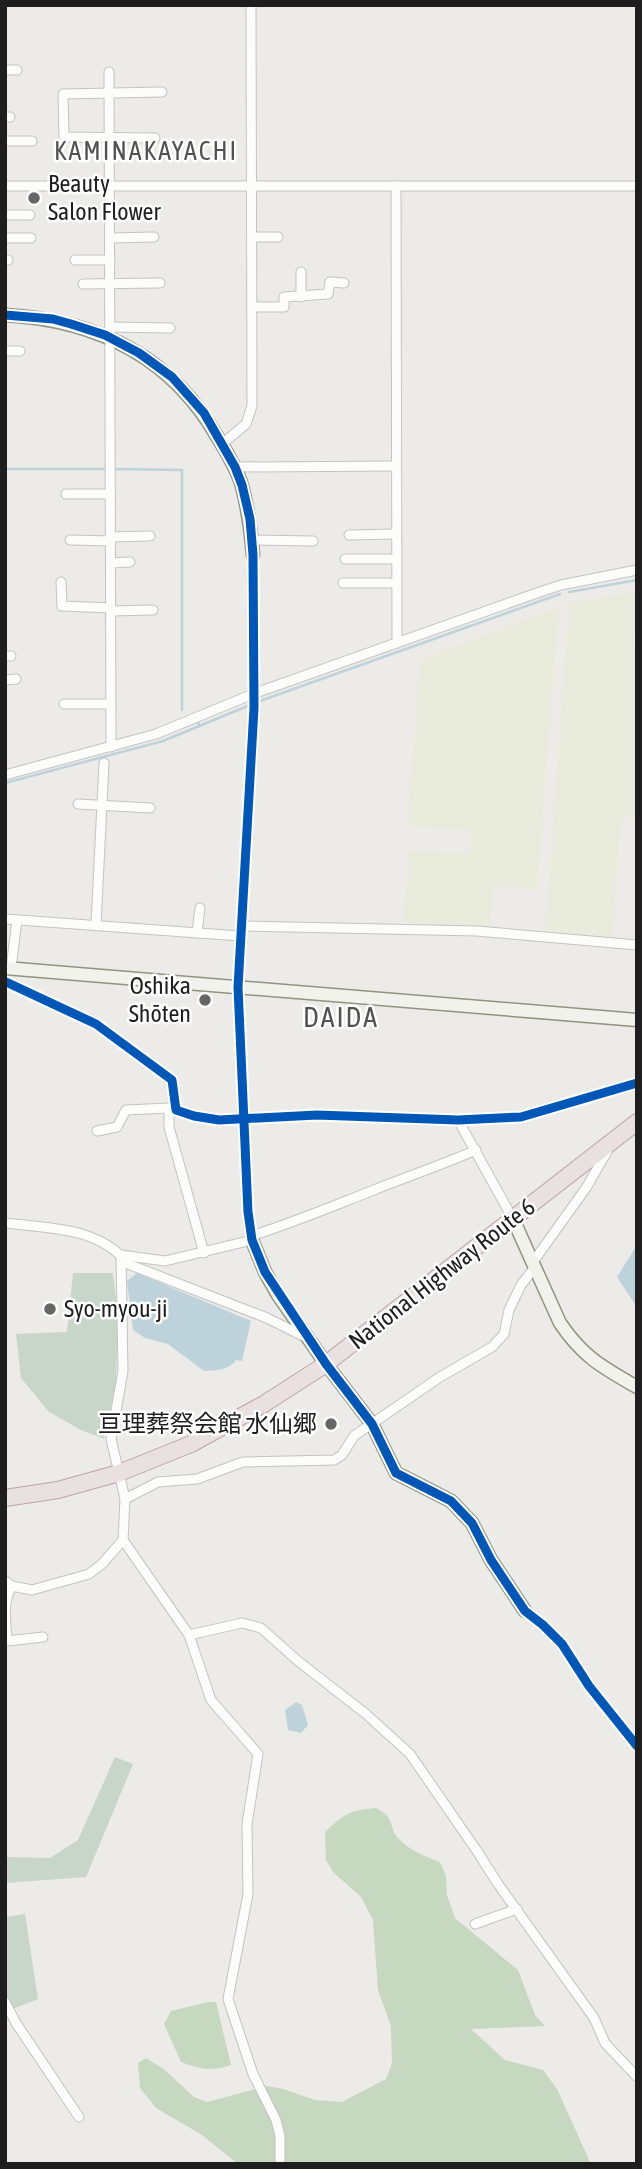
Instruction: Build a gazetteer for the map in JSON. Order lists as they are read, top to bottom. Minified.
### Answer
{"streets":{"highway":["National Highway Route 6"]},"districts":["KAMINAKAYACHI","DAIDA"],"places":["Beauty Salon Flower","Oshika Shōten","Syo-myou-ji","亘理葬祭会館 水仙郷"]}
